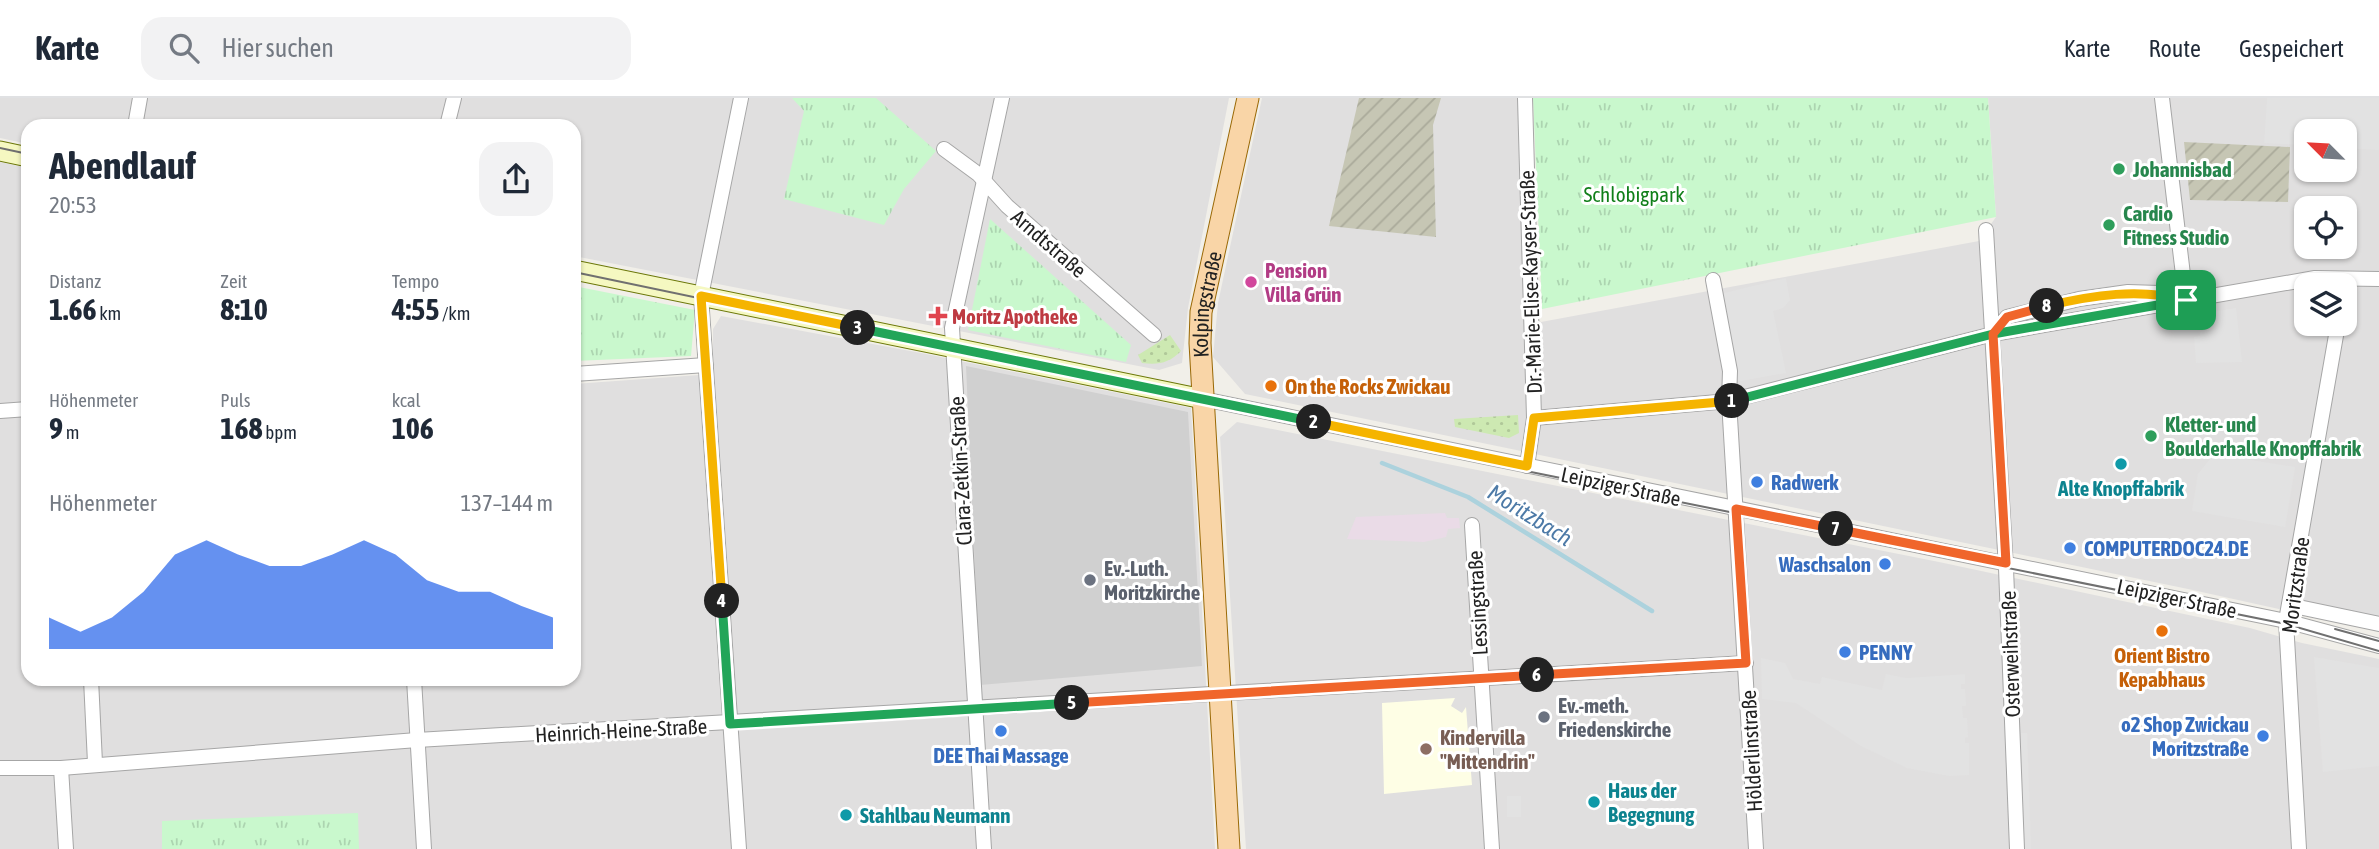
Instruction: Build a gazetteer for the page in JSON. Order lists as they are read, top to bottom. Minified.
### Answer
{"streets":{"main road":["Kolpingstraße"],"street":["Arndtstraße","Dr.-Marie-Elise-Kayser-Straße","Clara-Zetkin-Straße","Leipziger Straße","Moritzstraße","Lessingstraße","Osterweihstraße","Heinrich-Heine-Straße","Hölderlinstraße"]},"crossings":[["Arndtstraße","Clara-Zetkin-Straße"],["Dr.-Marie-Elise-Kayser-Straße","Leipziger Straße"],["Kolpingstraße","Leipziger Straße"],["Kolpingstraße","Heinrich-Heine-Straße"],["Clara-Zetkin-Straße","Leipziger Straße"],["Clara-Zetkin-Straße","Heinrich-Heine-Straße"],["Leipziger Straße","Moritzstraße"],["Leipziger Straße","Osterweihstraße"],["Leipziger Straße","Hölderlinstraße"],["Lessingstraße","Heinrich-Heine-Straße"],["Heinrich-Heine-Straße","Hölderlinstraße"]],"water":["Moritzbach"],"parks":["Schlobigpark"],"places":{"other":["Johannisbad","Cardio Fitness Studio","Pension Villa Grün","On the Rocks Zwickau","Kletter- und Boulderhalle Knopffabrik","Alte Knopffabrik","Radwerk","COMPUTERDOC24.DE","Waschsalon","Ev.-Luth. Moritzkirche","Orient Bistro Kepabhaus","PENNY","Ev.-meth. Friedenskirche","DEE Thai Massage","o2 Shop Zwickau Moritzstraße","Kindervilla \"Mittendrin\"","Haus der Begegnung","Stahlbau Neumann"],"health":["Moritz Apotheke"]},"north":"top left","page":{"header":"Karte","search":"Hier suchen","nav":["Karte","Route","Gespeichert"],"heading":["Abendlauf","20:53"],"stats":[["Distanz","1.66 km"],["Zeit","8:10"],["Tempo","4:55 /km"],["Höhenmeter","9 m"],["Puls","168 bpm"],["kcal","106"]],"pins":["8","3","1","2","7","4","6","5"],"chart":["Höhenmeter","137–144 m"]}}
